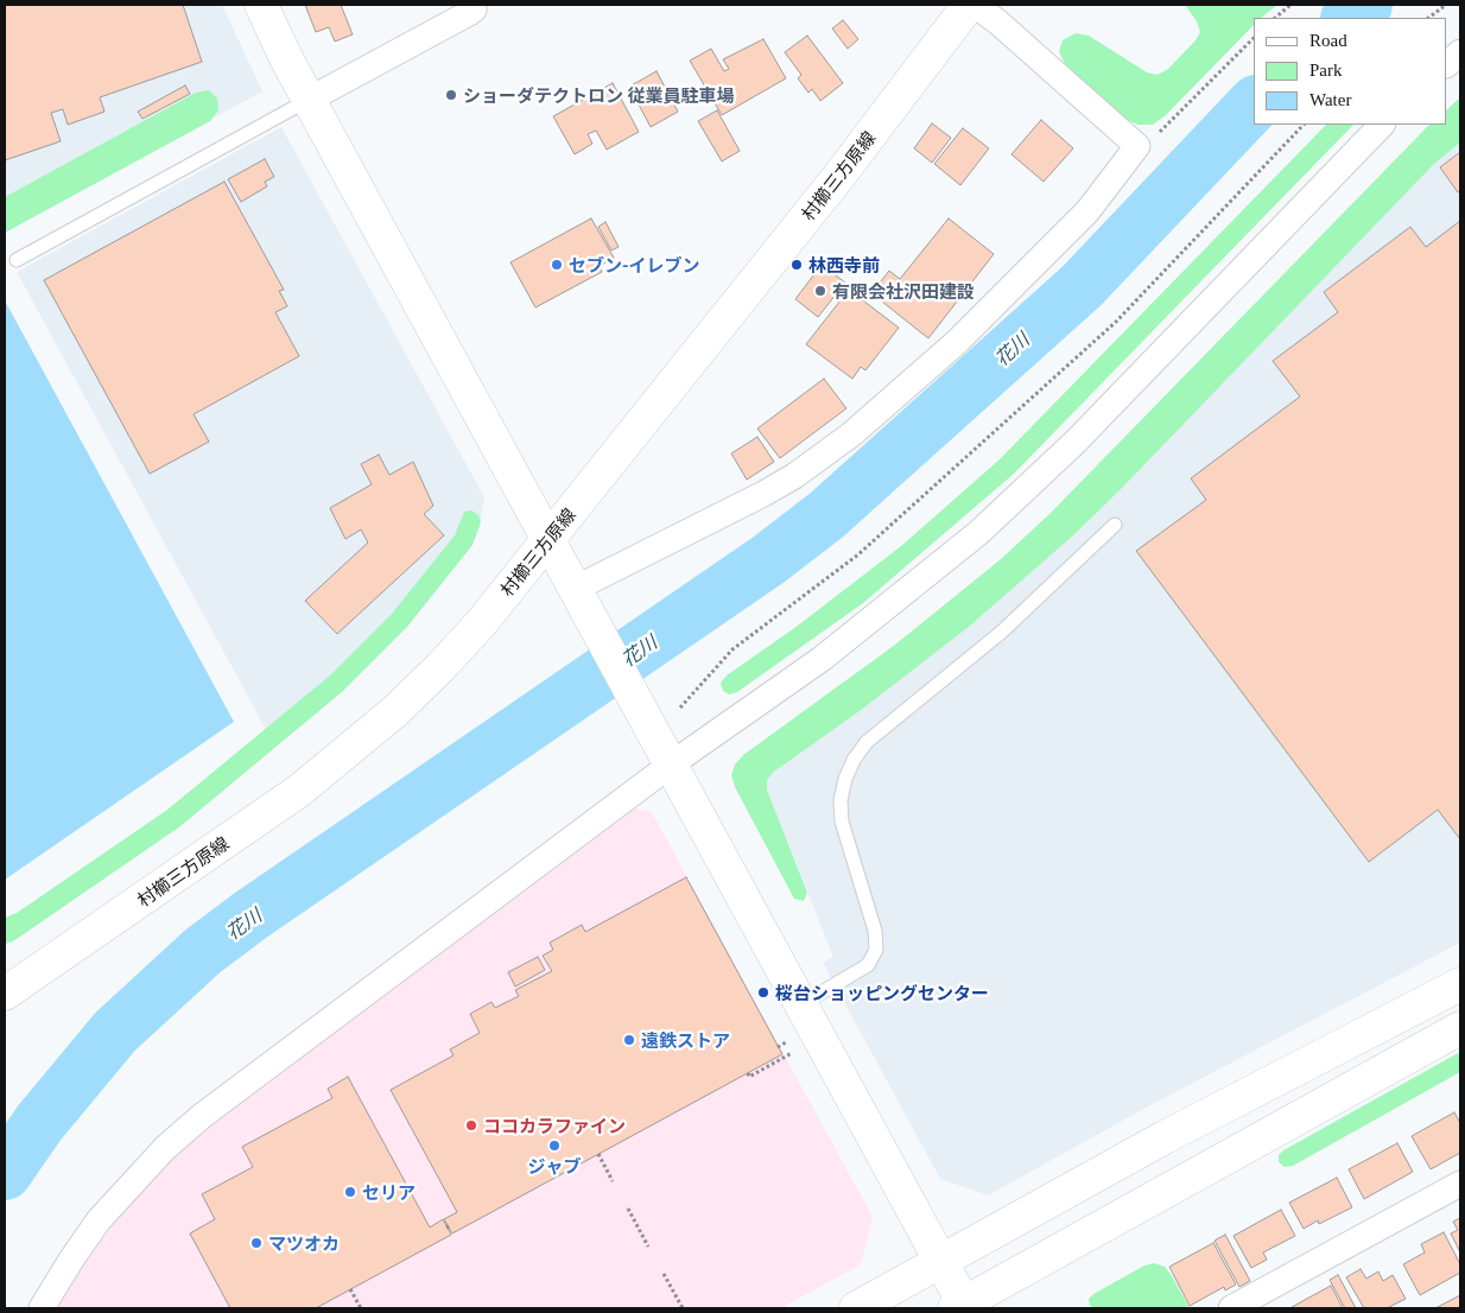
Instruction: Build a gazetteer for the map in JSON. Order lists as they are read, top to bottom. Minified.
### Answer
{"streets":{"street":["村櫛三方原線"]},"water":["花川"],"places":["ショーダテクトロン 従業員駐車場","セブン-イレブン","林西寺前","有限会社沢田建設","桜台ショッピングセンター","遠鉄ストア","ココカラファイン","ジャブ","セリア","マツオカ"],"legend":["Road","Park","Water"]}
